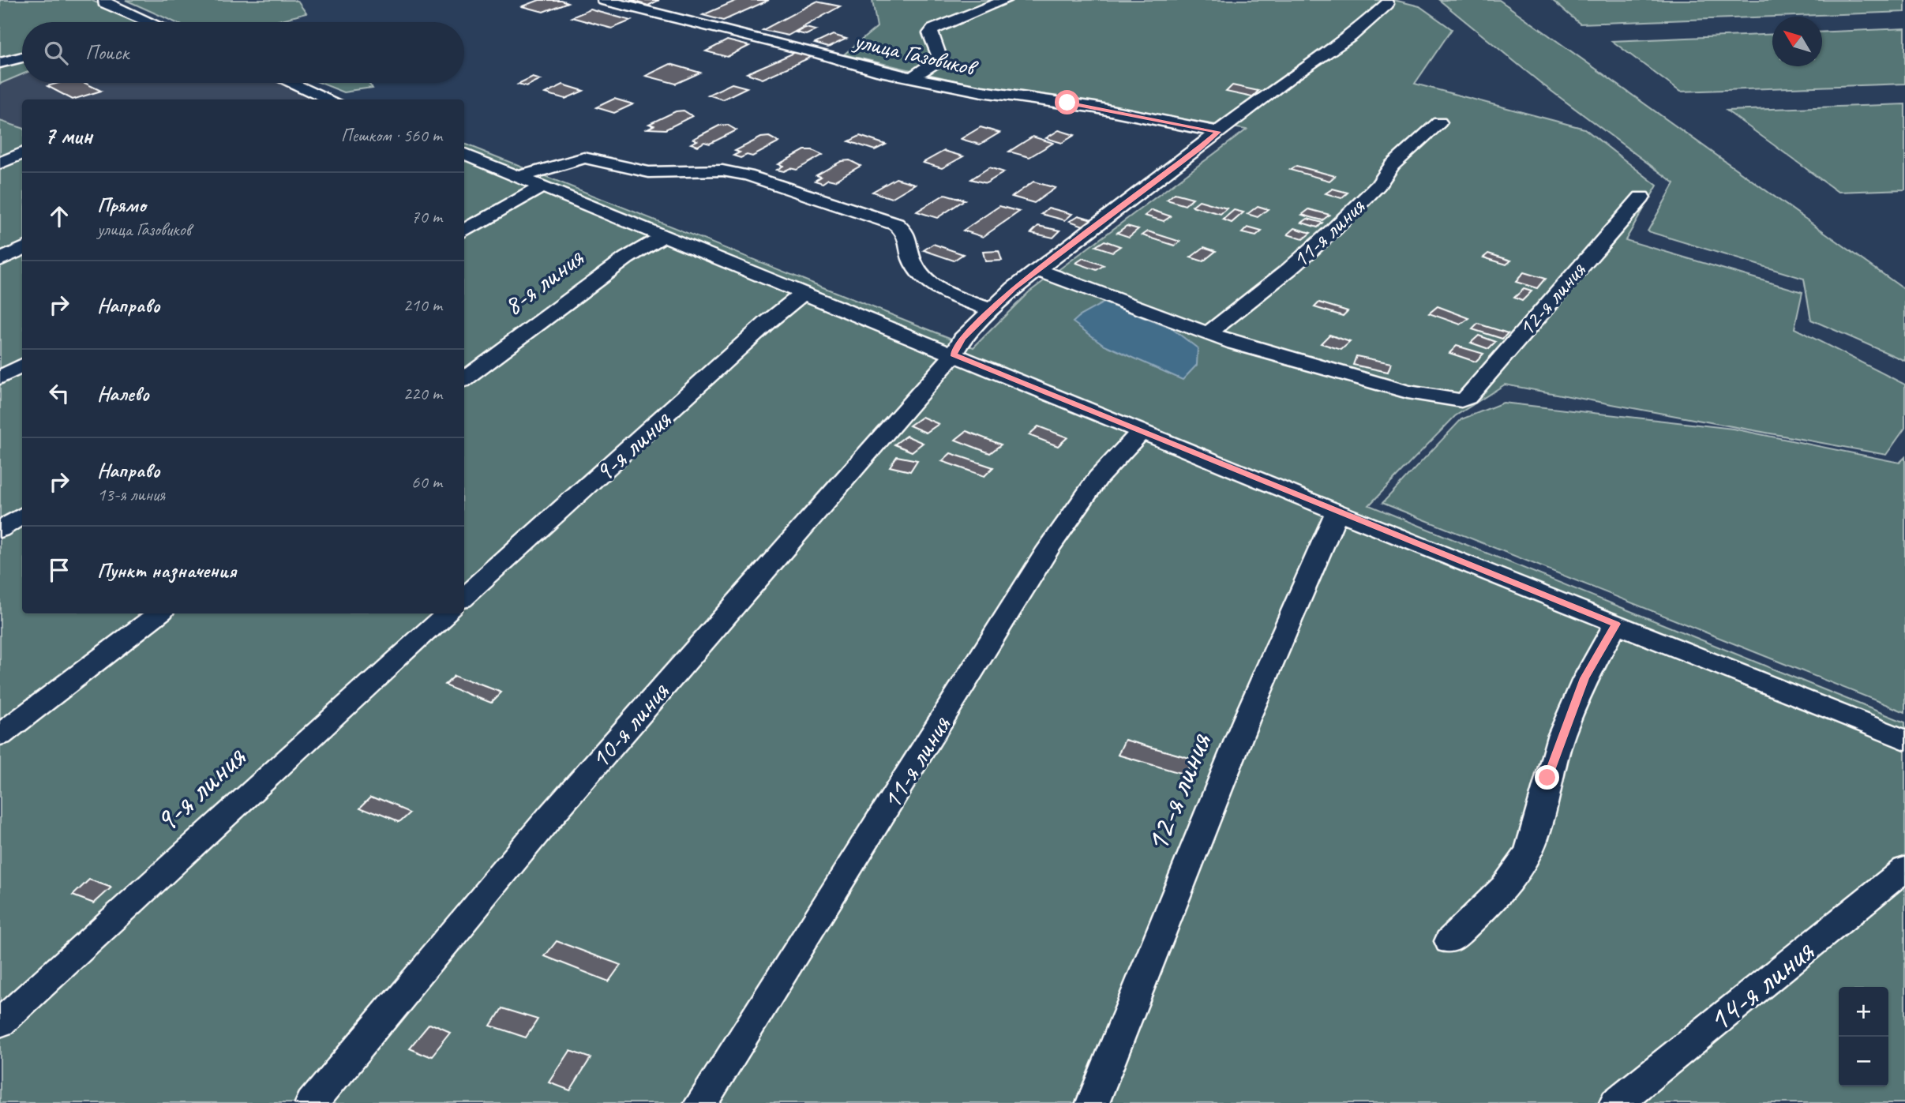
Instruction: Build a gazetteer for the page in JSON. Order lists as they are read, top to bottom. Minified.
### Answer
{"streets":{"street":["улица Газовиков","11-я линия","8-я линия","12-я линия","9-я линия","10-я линия","14-я линия"]},"crossings":[["улица Газовиков","10-я линия"],["11-я линия","12-я линия"]],"north":"top left","page":{"search":"Поиск","heading":["7 мин","Пешком · 560 m"],"list":[["Прямо","улица Газовиков","70 m"],["Направо","210 m"],["Налево","220 m"],["Направо","13-я линия","60 m"],"Пункт назначения"],"map_buttons":["+","−"]}}
